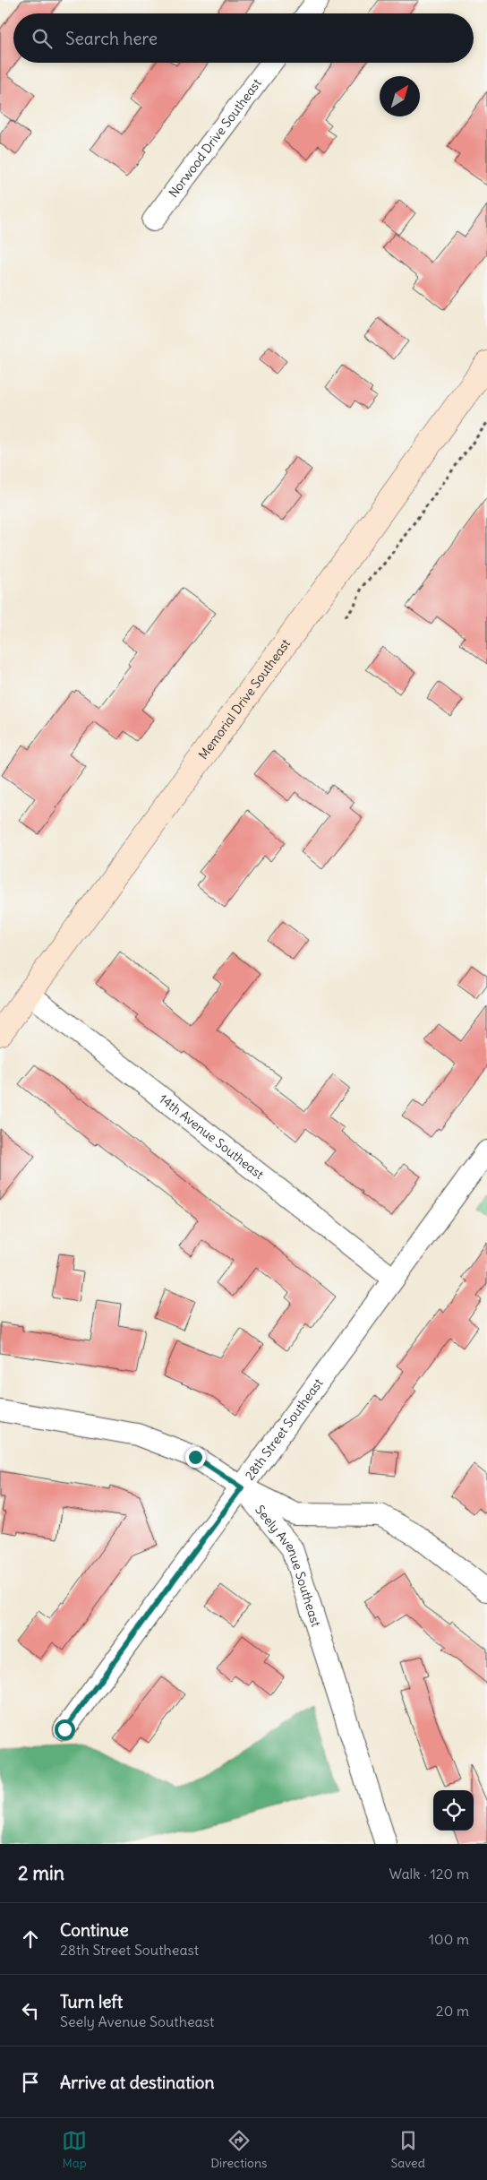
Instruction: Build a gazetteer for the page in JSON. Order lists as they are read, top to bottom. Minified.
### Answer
{"streets":{"street":["Norwood Drive Southeast","Memorial Drive Southeast","14th Avenue Southeast","28th Street Southeast","Seely Avenue Southeast"]},"crossings":[["Memorial Drive Southeast","14th Avenue Southeast"],["14th Avenue Southeast","28th Street Southeast"],["28th Street Southeast","Seely Avenue Southeast"]],"north":"top right","page":{"search":"Search here","heading":["2 min","Walk · 120 m"],"list":[["Continue","28th Street Southeast","100 m"],["Turn left","Seely Avenue Southeast","20 m"],"Arrive at destination"],"nav":["Map","Directions","Saved"]}}
